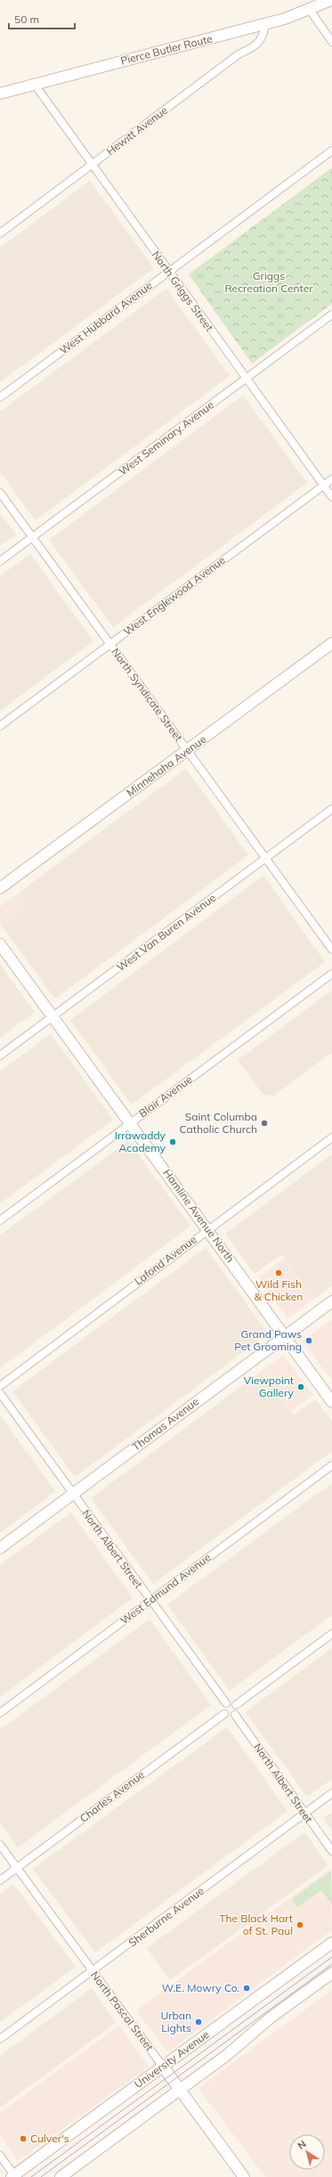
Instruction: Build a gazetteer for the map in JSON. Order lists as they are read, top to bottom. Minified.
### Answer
{"streets":{"street":["Pierce Butler Route","Hewitt Avenue","North Griggs Street","West Hubbard Avenue","West Seminary Avenue","West Englewood Avenue","North Syndicate Street","Minnehaha Avenue","West Van Buren Avenue","Blair Avenue","Hamline Avenue North","Lafond Avenue","Thomas Avenue","North Albert Street","West Edmund Avenue","Charles Avenue","Sherburne Avenue","North Pascal Street","University Avenue"]},"crossings":[["Pierce Butler Route","Hewitt Avenue"],["Pierce Butler Route","North Griggs Street"],["Hewitt Avenue","North Griggs Street"],["North Griggs Street","West Hubbard Avenue"],["North Griggs Street","West Seminary Avenue"],["North Griggs Street","West Englewood Avenue"],["West Seminary Avenue","North Syndicate Street"],["West Englewood Avenue","North Syndicate Street"],["North Syndicate Street","Minnehaha Avenue"],["North Syndicate Street","West Van Buren Avenue"],["West Van Buren Avenue","Hamline Avenue North"],["Blair Avenue","Hamline Avenue North"],["Hamline Avenue North","Lafond Avenue"],["Hamline Avenue North","Thomas Avenue"],["Thomas Avenue","North Albert Street"],["North Albert Street","West Edmund Avenue"],["North Albert Street","Charles Avenue"],["North Albert Street","Sherburne Avenue"],["Charles Avenue","North Pascal Street"],["Sherburne Avenue","North Pascal Street"],["North Pascal Street","University Avenue"]],"parks":["Griggs Recreation Center"],"places":["Saint Columba Catholic Church","Irrawaddy Academy","Wild Fish & Chicken","Grand Paws Pet Grooming","Viewpoint Gallery","The Black Hart of St. Paul","W.E. Mowry Co.","Urban Lights","Culver's"],"scale_bar":"50 m","north":"top left"}
